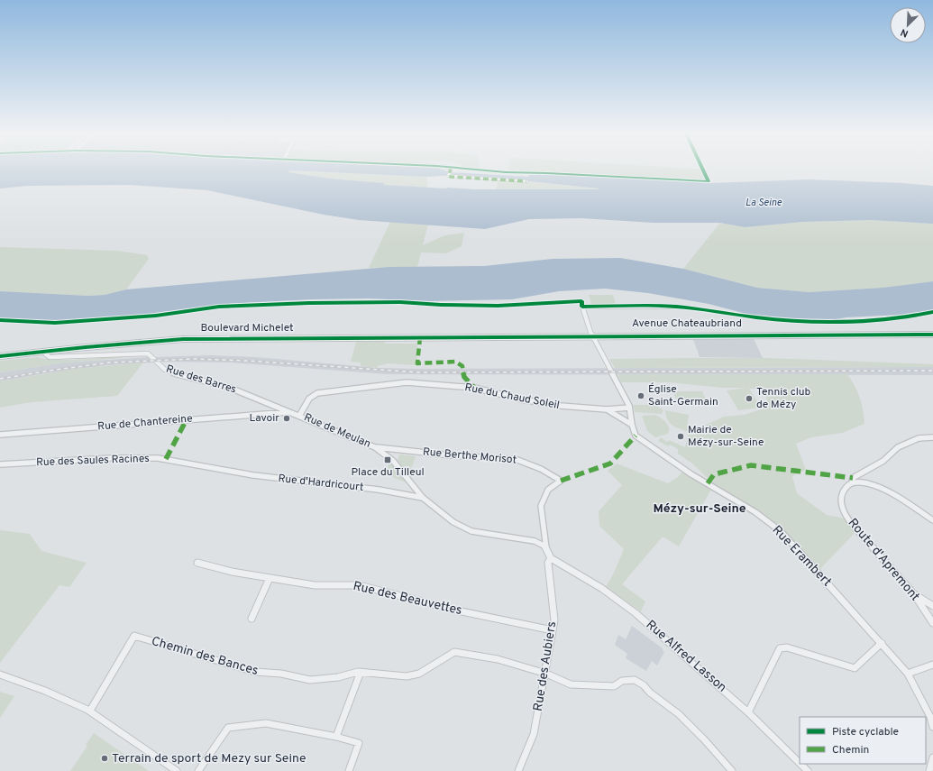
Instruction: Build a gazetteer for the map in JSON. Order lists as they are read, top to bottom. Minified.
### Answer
{"streets":{"main road":["Avenue Chateaubriand","Boulevard Michelet"],"street":["Rue des Barres","Rue du Chaud Soleil","Rue de Chantereine","Rue de Meulan","Rue Berthe Morisot","Rue des Saules Racines","Rue d'Hardricourt","Rue Erambert","Route d'Apremont","Rue des Beauvettes","Chemin des Bances","Rue Alfred Lasson","Rue des Aubiers"]},"crossings":[["Avenue Chateaubriand","Boulevard Michelet"],["Boulevard Michelet","Rue des Barres"],["Rue des Barres","Rue de Chantereine"],["Rue des Barres","Rue de Meulan"],["Rue du Chaud Soleil","Rue de Meulan"],["Rue de Chantereine","Rue de Meulan"],["Rue de Meulan","Rue Berthe Morisot"],["Rue de Meulan","Rue d'Hardricourt"],["Rue des Saules Racines","Rue d'Hardricourt"],["Rue des Beauvettes","Rue des Aubiers"],["Chemin des Bances","Rue des Aubiers"],["Rue Alfred Lasson","Rue des Aubiers"]],"districts":["Mézy-sur-Seine"],"water":["La Seine"],"places":{"other":["Église Saint-Germain","Tennis club de Mézy","Lavoir","Mairie de Mézy-sur-Seine","Terrain de sport de Mezy sur Seine"],"transit":["Place du Tilleul"]},"legend":["Piste cyclable","Chemin"],"north":"bottom left"}
